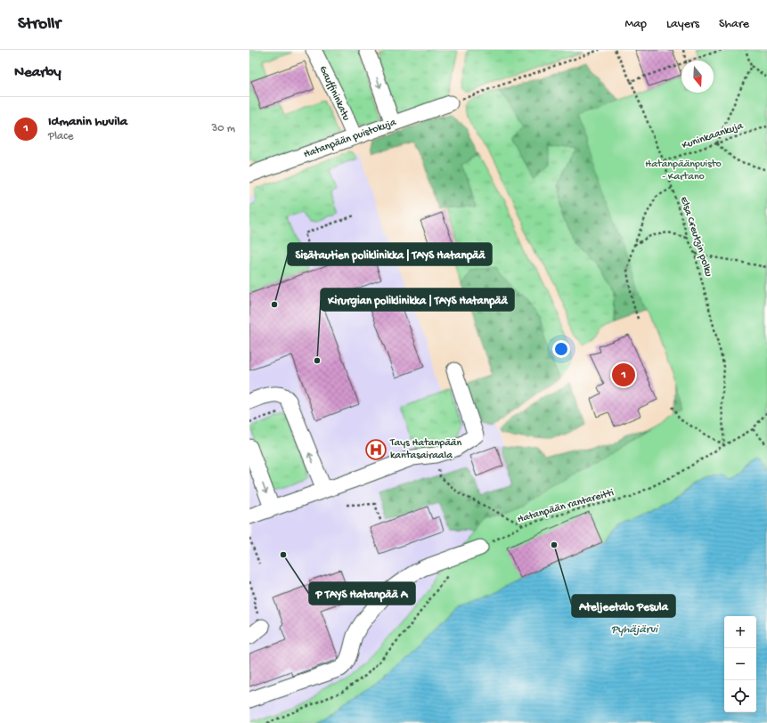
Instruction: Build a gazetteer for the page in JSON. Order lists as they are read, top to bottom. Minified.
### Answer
{"streets":{"street":["Gauffininkatu","Hatanpään puistokuja"],"path":["Kuninkaankuja","Elsa Creutzin polku","Hatanpään rantareitti"]},"crossings":[["Gauffininkatu","Hatanpään puistokuja"],["Kuninkaankuja","Elsa Creutzin polku"],["Elsa Creutzin polku","Hatanpään rantareitti"]],"water":["Pyhäjärvi"],"parks":["Hatanpäänpuisto - Kartano"],"places":{"other":["Sisätautien poliklinikka | TAYS Hatanpää","Kirurgian poliklinikka | TAYS Hatanpää","Ateljeetalo Pesula","P TAYS Hatanpää A"],"hospital":["Tays Hatanpään kantasairaala"]},"north":"bottom","page":{"header":"Strollr","nav":["Map","Layers","Share"],"heading":"Nearby","list":[{"mark":"1","name":"Idmanin huvila","note":"Place","value":"30 m"}],"pins":"1","map_buttons":["+","−"]}}
